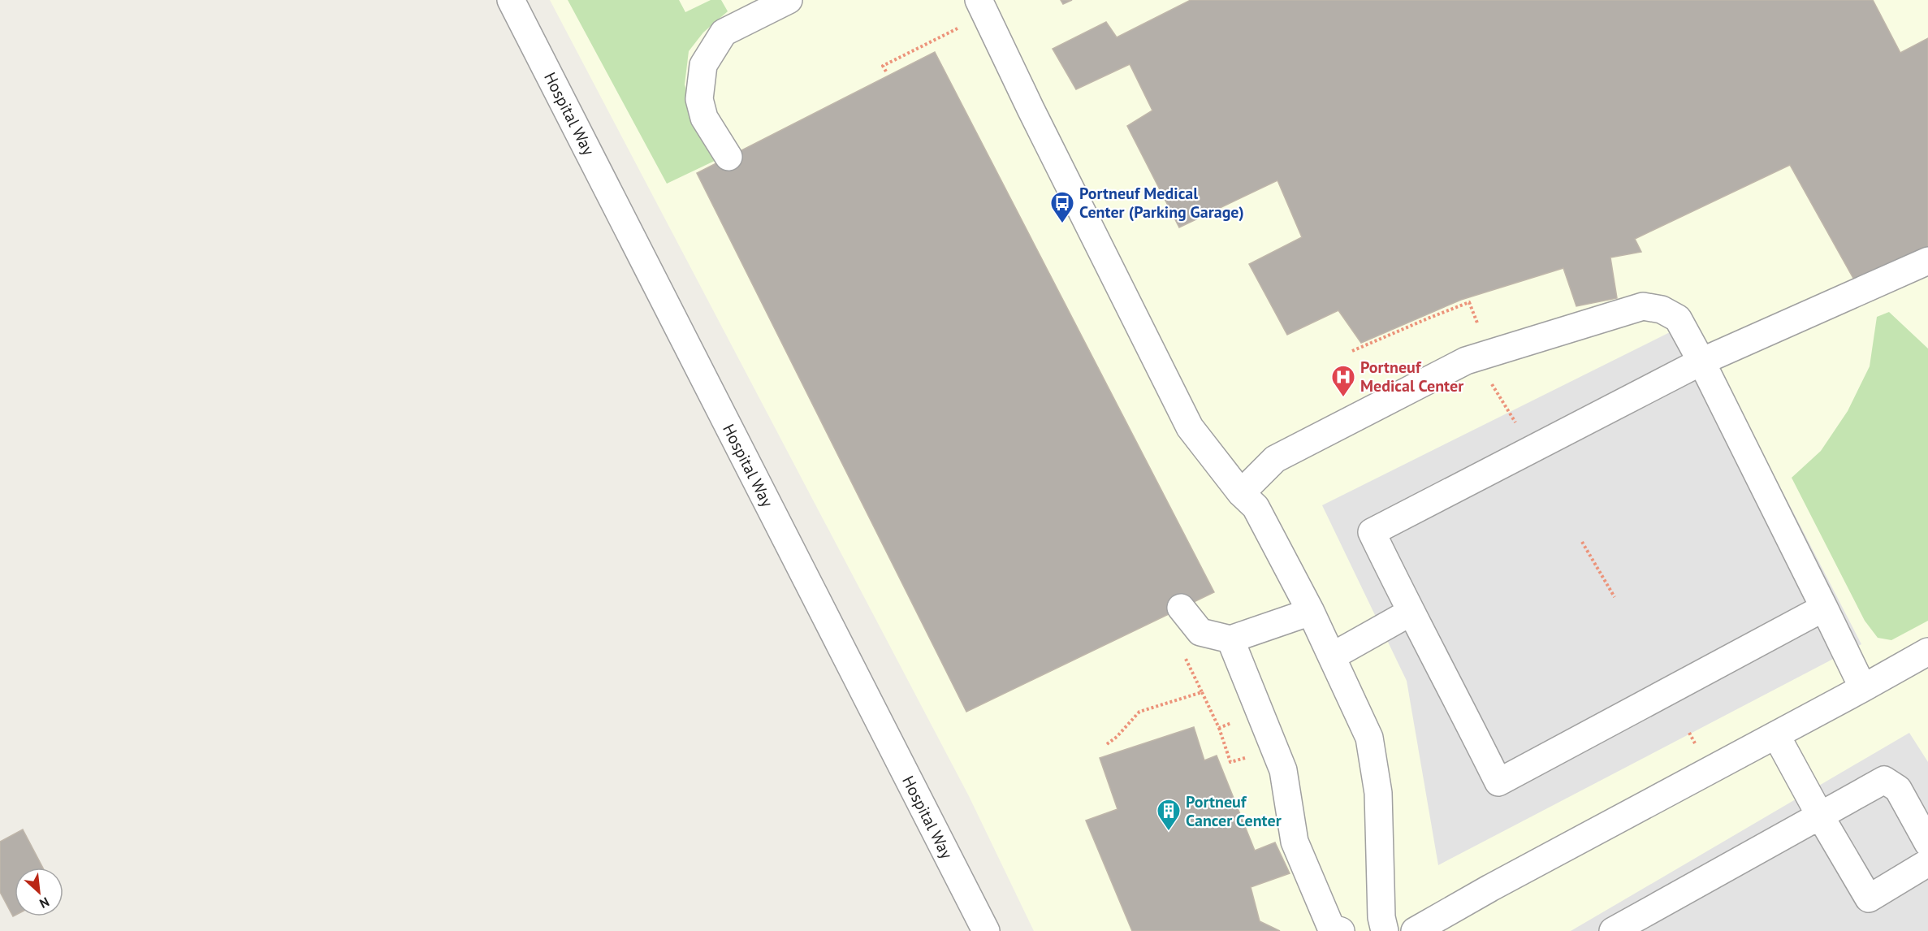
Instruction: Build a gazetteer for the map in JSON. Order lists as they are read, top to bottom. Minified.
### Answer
{"streets":{"street":["Hospital Way"]},"places":{"bus stop":["Portneuf Medical Center (Parking Garage)"],"hospital":["Portneuf Medical Center"],"building":["Portneuf Cancer Center"]},"north":"bottom right"}
